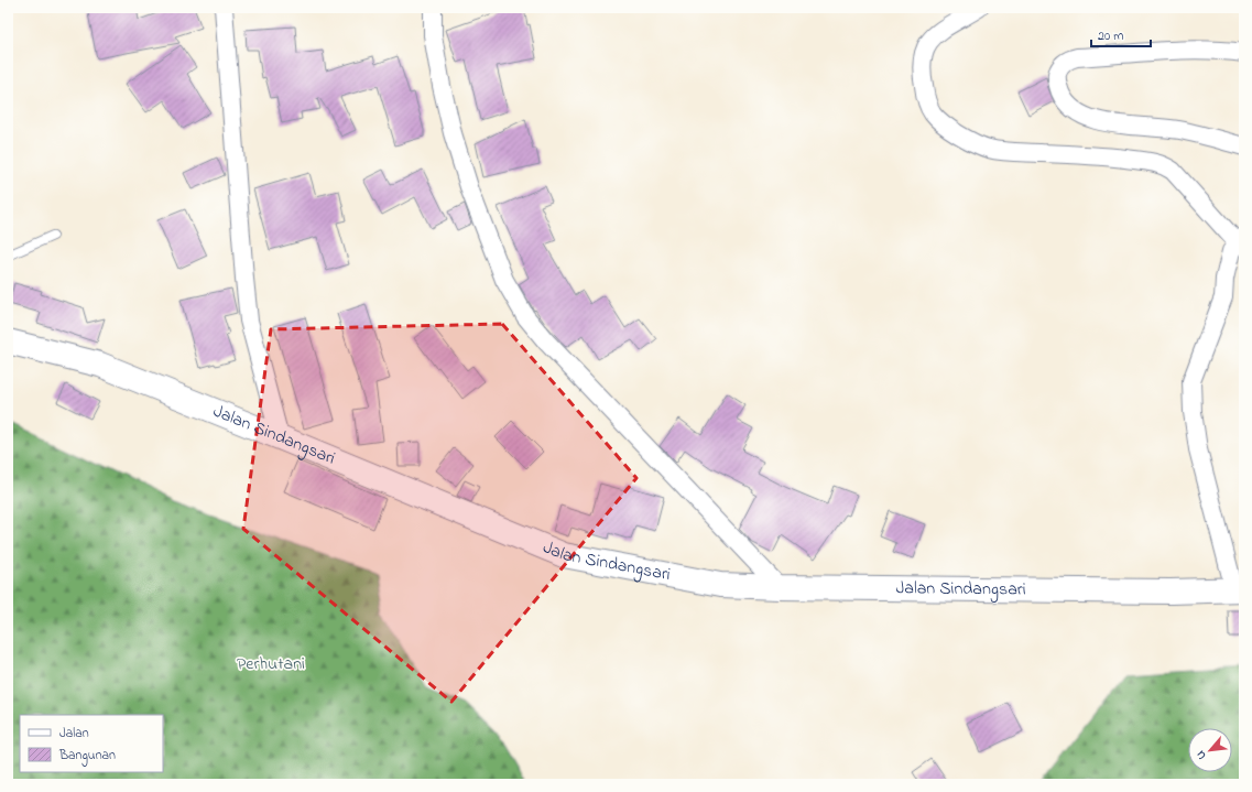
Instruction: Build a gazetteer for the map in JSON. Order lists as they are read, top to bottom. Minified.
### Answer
{"streets":{"main road":["Jalan Sindangsari"]},"parks":["Perhutani"],"legend":["Jalan","Bangunan"],"scale_bar":"20 m","north":"bottom left"}
